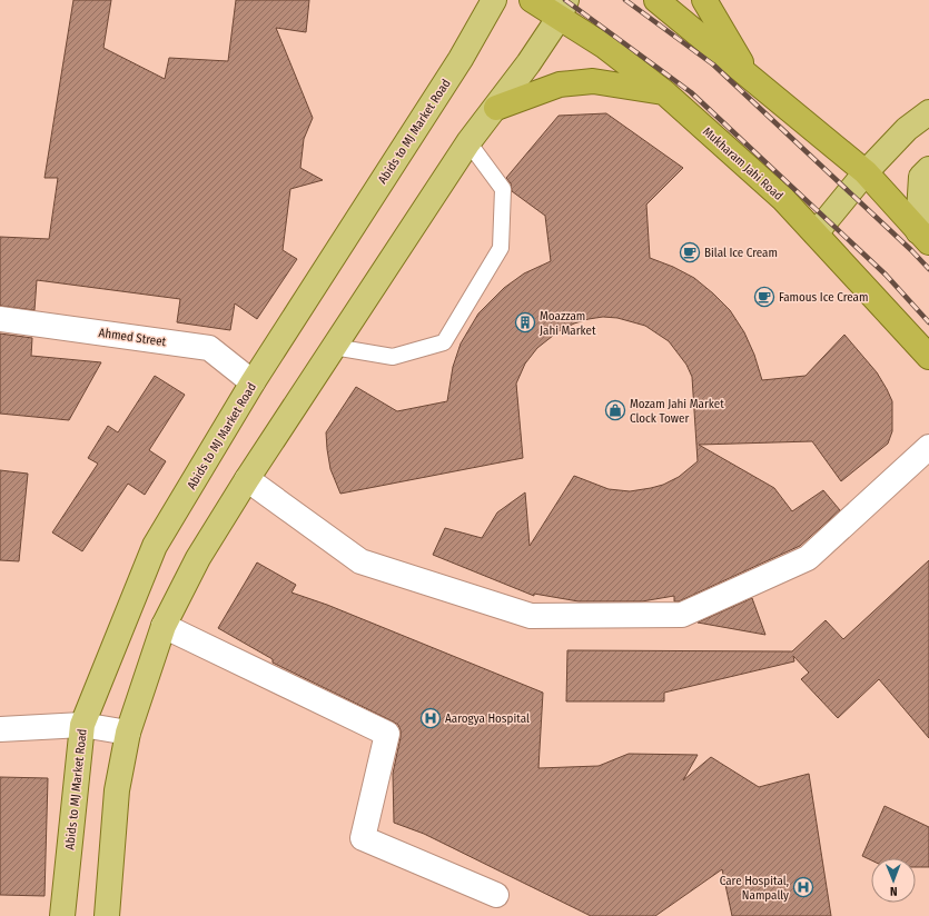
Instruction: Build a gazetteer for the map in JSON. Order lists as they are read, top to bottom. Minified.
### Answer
{"streets":{"highway":["Mukharam Jahi Road"],"main road":["Abids to MJ Market Road"],"street":["Ahmed Street"]},"crossings":[["Abids to MJ Market Road","Ahmed Street"]],"places":{"cafe":["Bilal Ice Cream","Famous Ice Cream"],"building":["Moazzam Jahi Market"],"shop":["Mozam Jahi Market Clock Tower"],"hospital":["Aarogya Hospital","Care Hospital, Nampally"]},"north":"bottom"}
